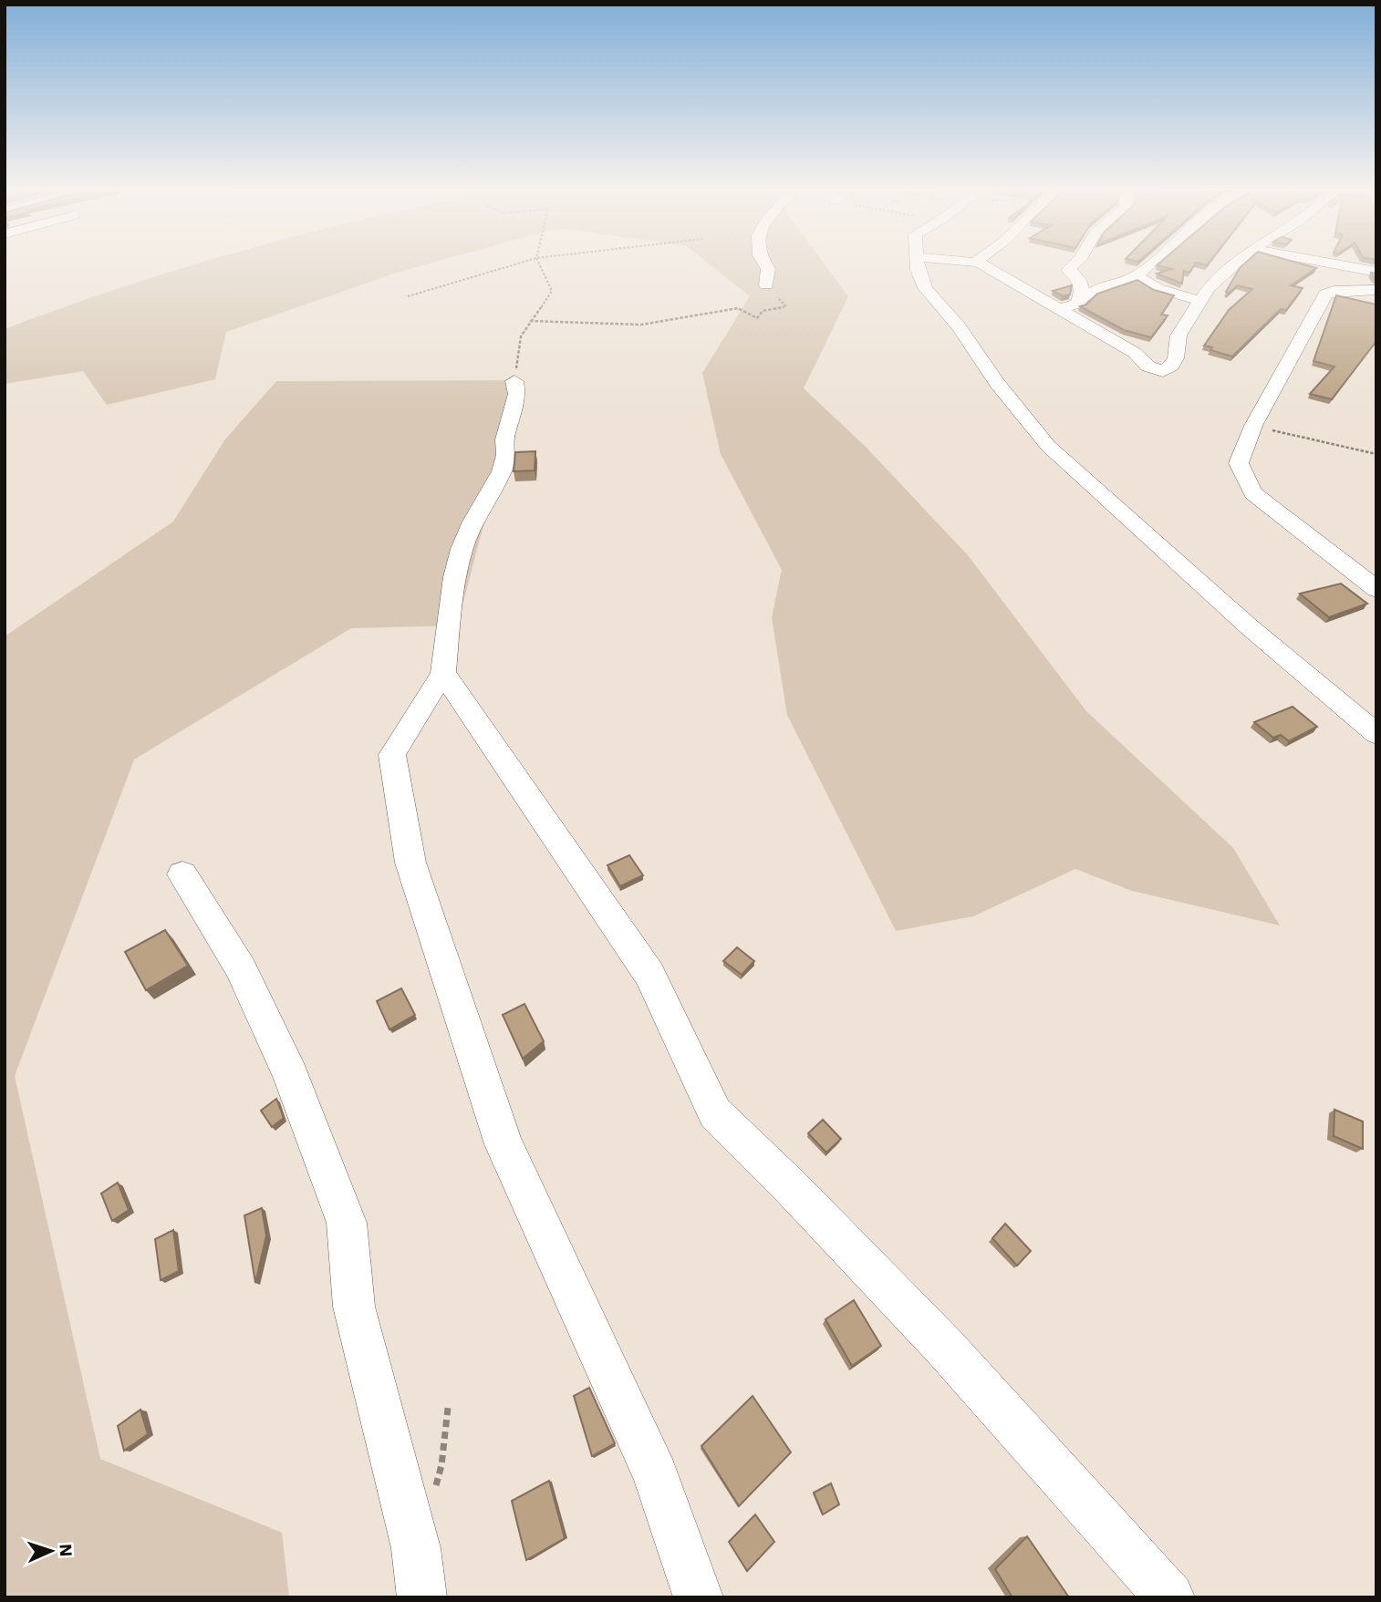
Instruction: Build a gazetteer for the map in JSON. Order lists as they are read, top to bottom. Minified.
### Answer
{"north":"right"}
